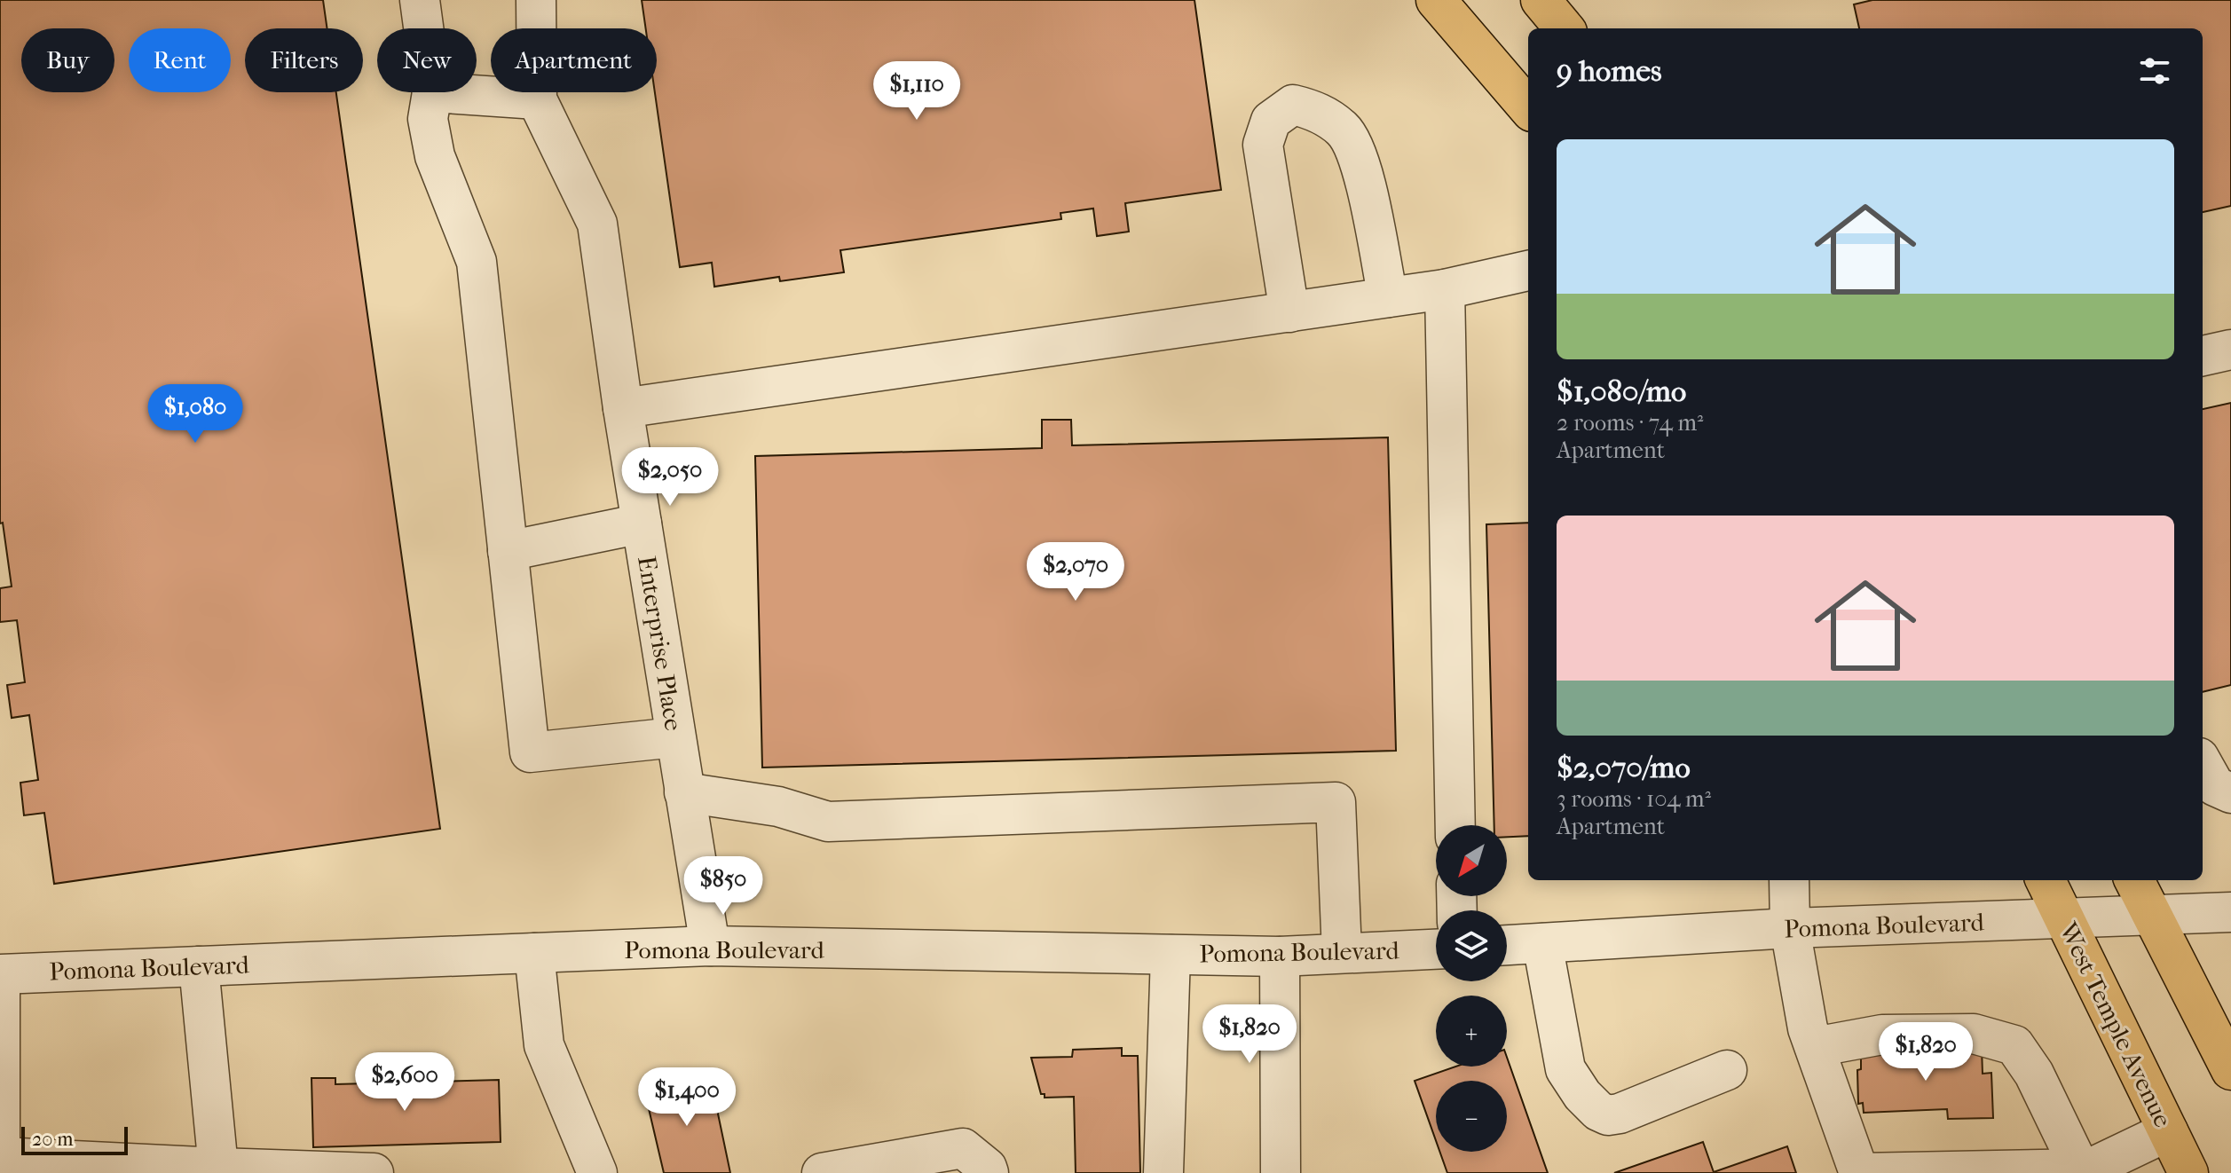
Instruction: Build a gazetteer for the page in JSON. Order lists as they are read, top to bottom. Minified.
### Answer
{"streets":{"main road":["West Temple Avenue"],"street":["Enterprise Place","Pomona Boulevard"]},"crossings":[["Enterprise Place","Pomona Boulevard"],["Pomona Boulevard","West Temple Avenue"]],"scale_bar":"20 m","north":"bottom left","page":{"chip":["Buy","Rent","Filters","New","Apartment"],"heading":"9 homes","price":["$1,110","$1,080","$2,050","$2,070","$850","$1,820","$1,820","$2,600","$1,400"],"list":[{"name":"$1,080/mo","note":"2 rooms · 74 m² · Apartment"},{"name":"$2,070/mo","note":"3 rooms · 104 m² · Apartment"}],"map_buttons":["+","−"],"scale":"20 m"}}
